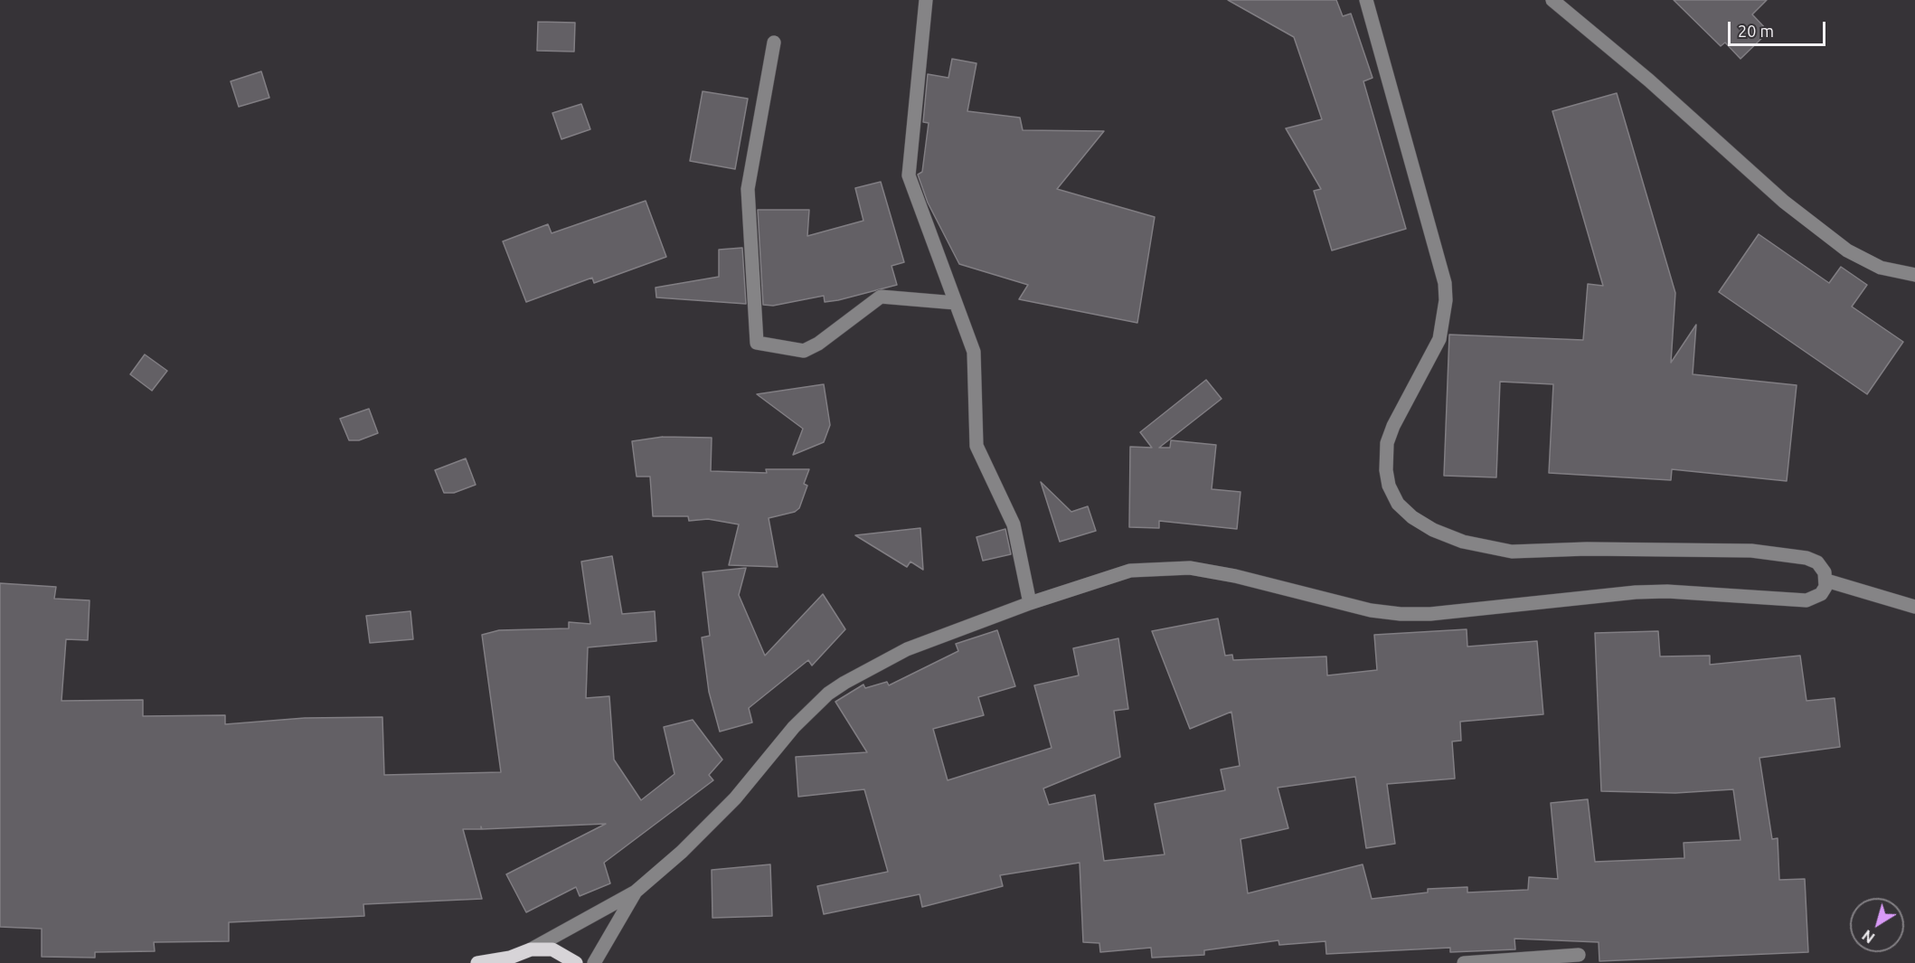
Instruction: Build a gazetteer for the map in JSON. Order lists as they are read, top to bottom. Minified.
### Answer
{"scale_bar":"20 m","north":"bottom left"}
